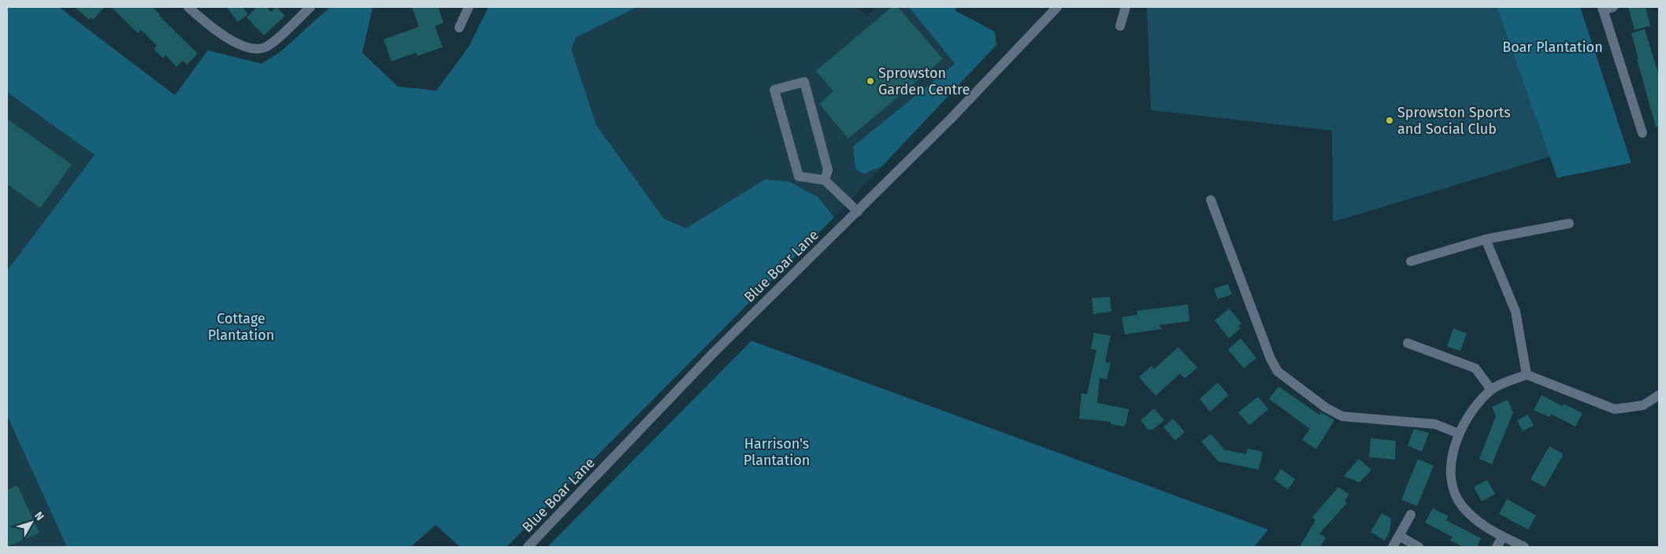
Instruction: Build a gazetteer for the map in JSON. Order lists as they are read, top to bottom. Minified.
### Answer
{"streets":{"street":["Blue Boar Lane"]},"parks":["Boar Plantation","Cottage Plantation","Harrison's Plantation"],"places":["Sprowston Garden Centre","Sprowston Sports and Social Club"],"north":"top right"}
